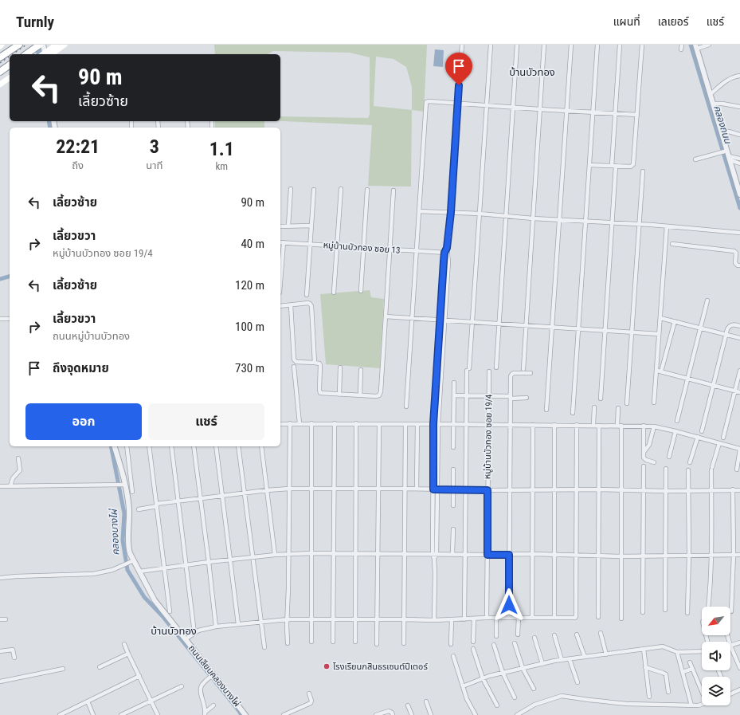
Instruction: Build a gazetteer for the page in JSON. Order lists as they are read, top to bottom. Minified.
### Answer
{"streets":{"street":["หมู่บ้านบัวทอง ซอย 13","หมู่บ้านบัวทอง ซอย 19/4","ถนนเลียบคลองบางไผ่"]},"districts":["บ้านบัวทอง","บ้านบัวทอง"],"water":["คลองถนน","คลองบางไผ่"],"places":["โรงเรียนกสินธรเซนต์ปีเตอร์"],"north":"bottom left","page":{"header":"Turnly","nav":["แผนที่","เลเยอร์","แชร์"],"turn":["90 m","เลี้ยวซ้าย"],"eta":["22:21","ถึง","3","นาที","1.1","km"],"list":[{"name":"เลี้ยวซ้าย","value":"90 m"},{"name":"เลี้ยวขวา","note":"หมู่บ้านบัวทอง ซอย 19/4","value":"40 m"},{"name":"เลี้ยวซ้าย","value":"120 m"},{"name":"เลี้ยวขวา","note":"ถนนหมู่บ้านบัวทอง","value":"100 m"},{"name":"ถึงจุดหมาย","value":"730 m"}],"buttons":["ออก","แชร์"]}}
